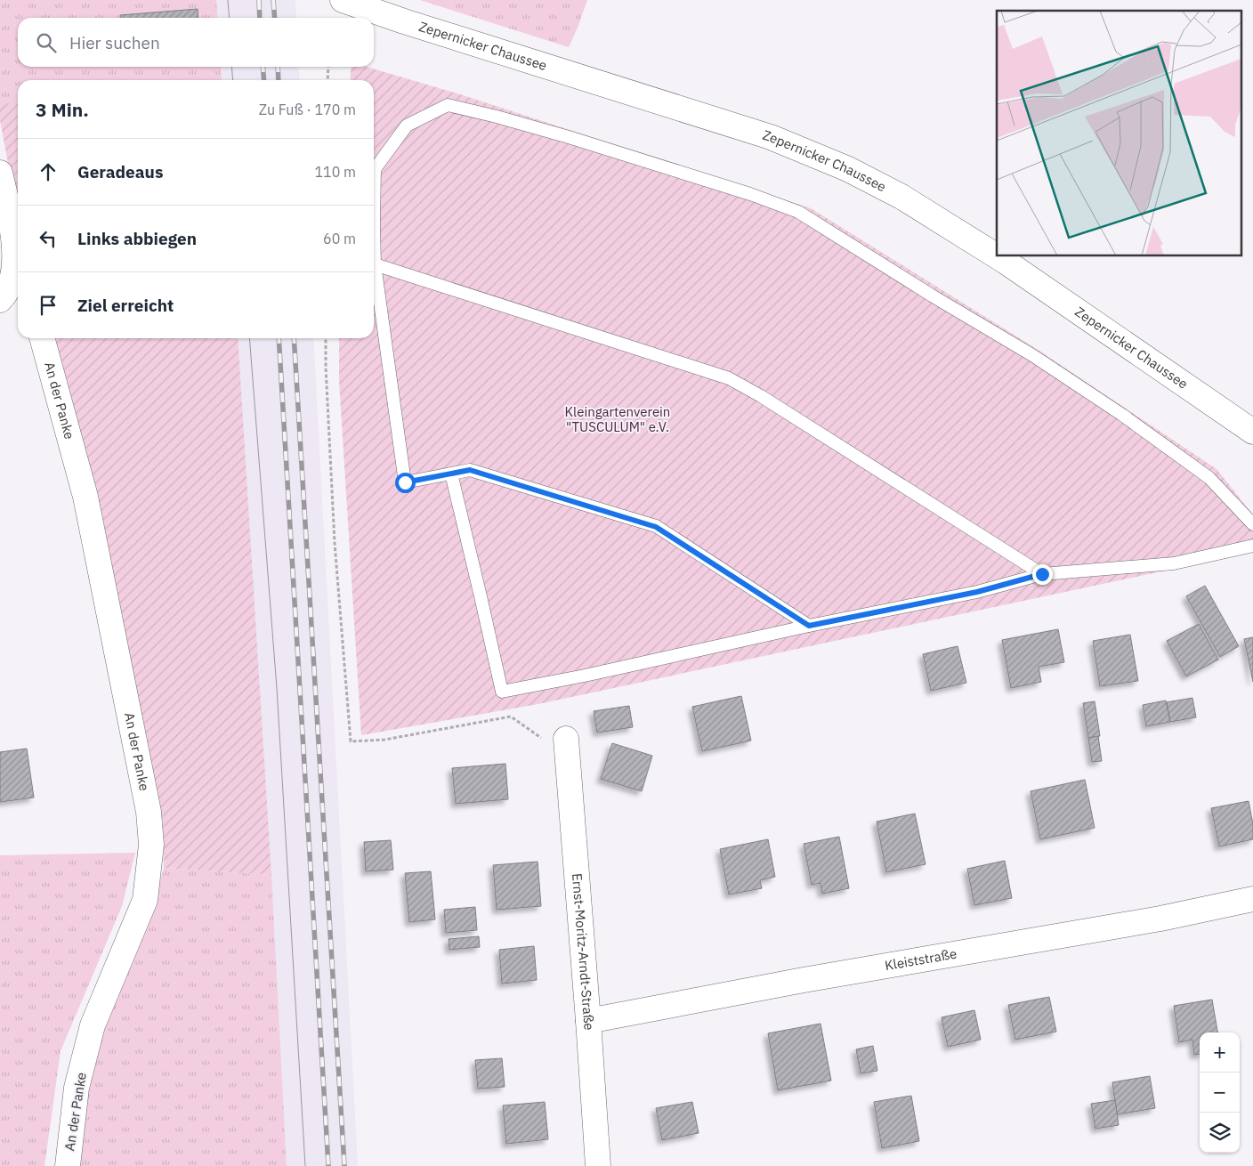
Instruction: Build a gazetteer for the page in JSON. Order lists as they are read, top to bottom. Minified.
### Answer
{"streets":{"street":["Zepernicker Chaussee","An der Panke","Ernst-Moritz-Arndt-Straße","Kleiststraße"]},"crossings":[["Ernst-Moritz-Arndt-Straße","Kleiststraße"]],"parks":["Kleingartenverein \"TUSCULUM\" e.V."],"page":{"search":"Hier suchen","heading":["3 Min.","Zu Fuß · 170 m"],"list":[["Geradeaus","110 m"],["Links abbiegen","60 m"],"Ziel erreicht"],"map_buttons":["+","−"]}}
